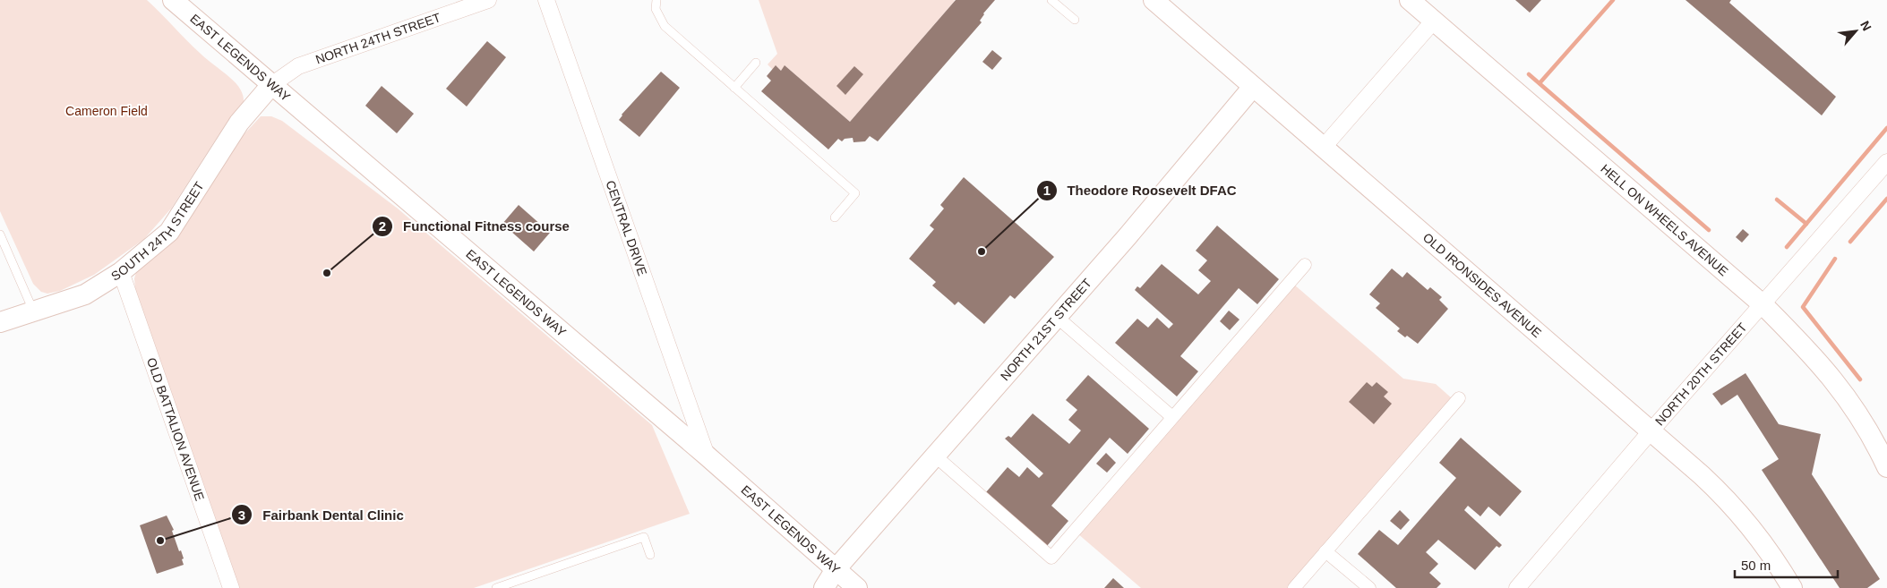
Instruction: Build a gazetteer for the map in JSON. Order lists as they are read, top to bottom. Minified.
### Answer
{"streets":{"street":["NORTH 24TH STREET","EAST LEGENDS WAY","HELL ON WHEELS AVENUE","CENTRAL DRIVE","SOUTH 24TH STREET","OLD IRONSIDES AVENUE","NORTH 21ST STREET","NORTH 20TH STREET","OLD BATTALION AVENUE"]},"crossings":[["NORTH 24TH STREET","EAST LEGENDS WAY"],["NORTH 24TH STREET","SOUTH 24TH STREET"],["EAST LEGENDS WAY","CENTRAL DRIVE"],["EAST LEGENDS WAY","SOUTH 24TH STREET"],["EAST LEGENDS WAY","NORTH 21ST STREET"],["HELL ON WHEELS AVENUE","NORTH 20TH STREET"],["SOUTH 24TH STREET","OLD BATTALION AVENUE"],["OLD IRONSIDES AVENUE","NORTH 21ST STREET"],["OLD IRONSIDES AVENUE","NORTH 20TH STREET"]],"parks":["Cameron Field"],"places":["Theodore Roosevelt DFAC","Functional Fitness course","Fairbank Dental Clinic"],"scale_bar":"50 m","north":"top right"}
